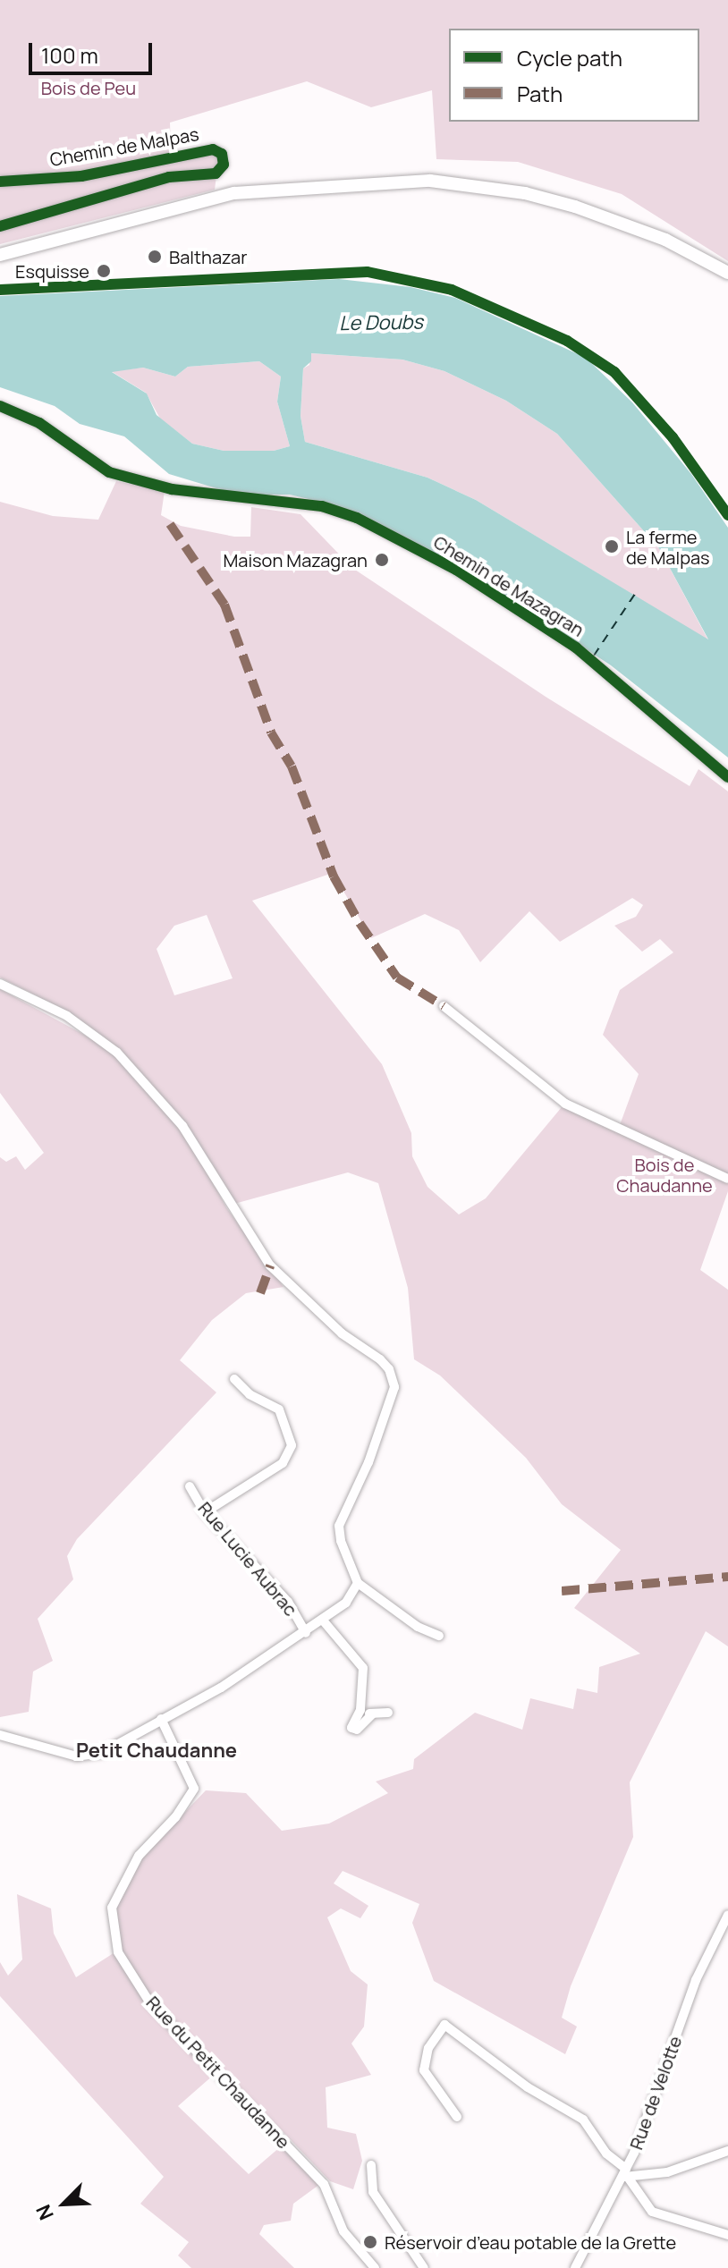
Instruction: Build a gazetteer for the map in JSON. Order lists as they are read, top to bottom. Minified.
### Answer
{"streets":{"street":["Chemin de Malpas","Chemin de Mazagran","Rue Lucie Aubrac","Rue du Petit Chaudanne","Rue de Velotte"]},"districts":["Petit Chaudanne"],"water":["Le Doubs"],"parks":["Bois de Peu","Bois de Chaudanne"],"places":["Balthazar","Esquisse","La ferme de Malpas","Maison Mazagran","Réservoir d’eau potable de la Grette"],"legend":["Cycle path","Path"],"scale_bar":"100 m","north":"bottom left"}
